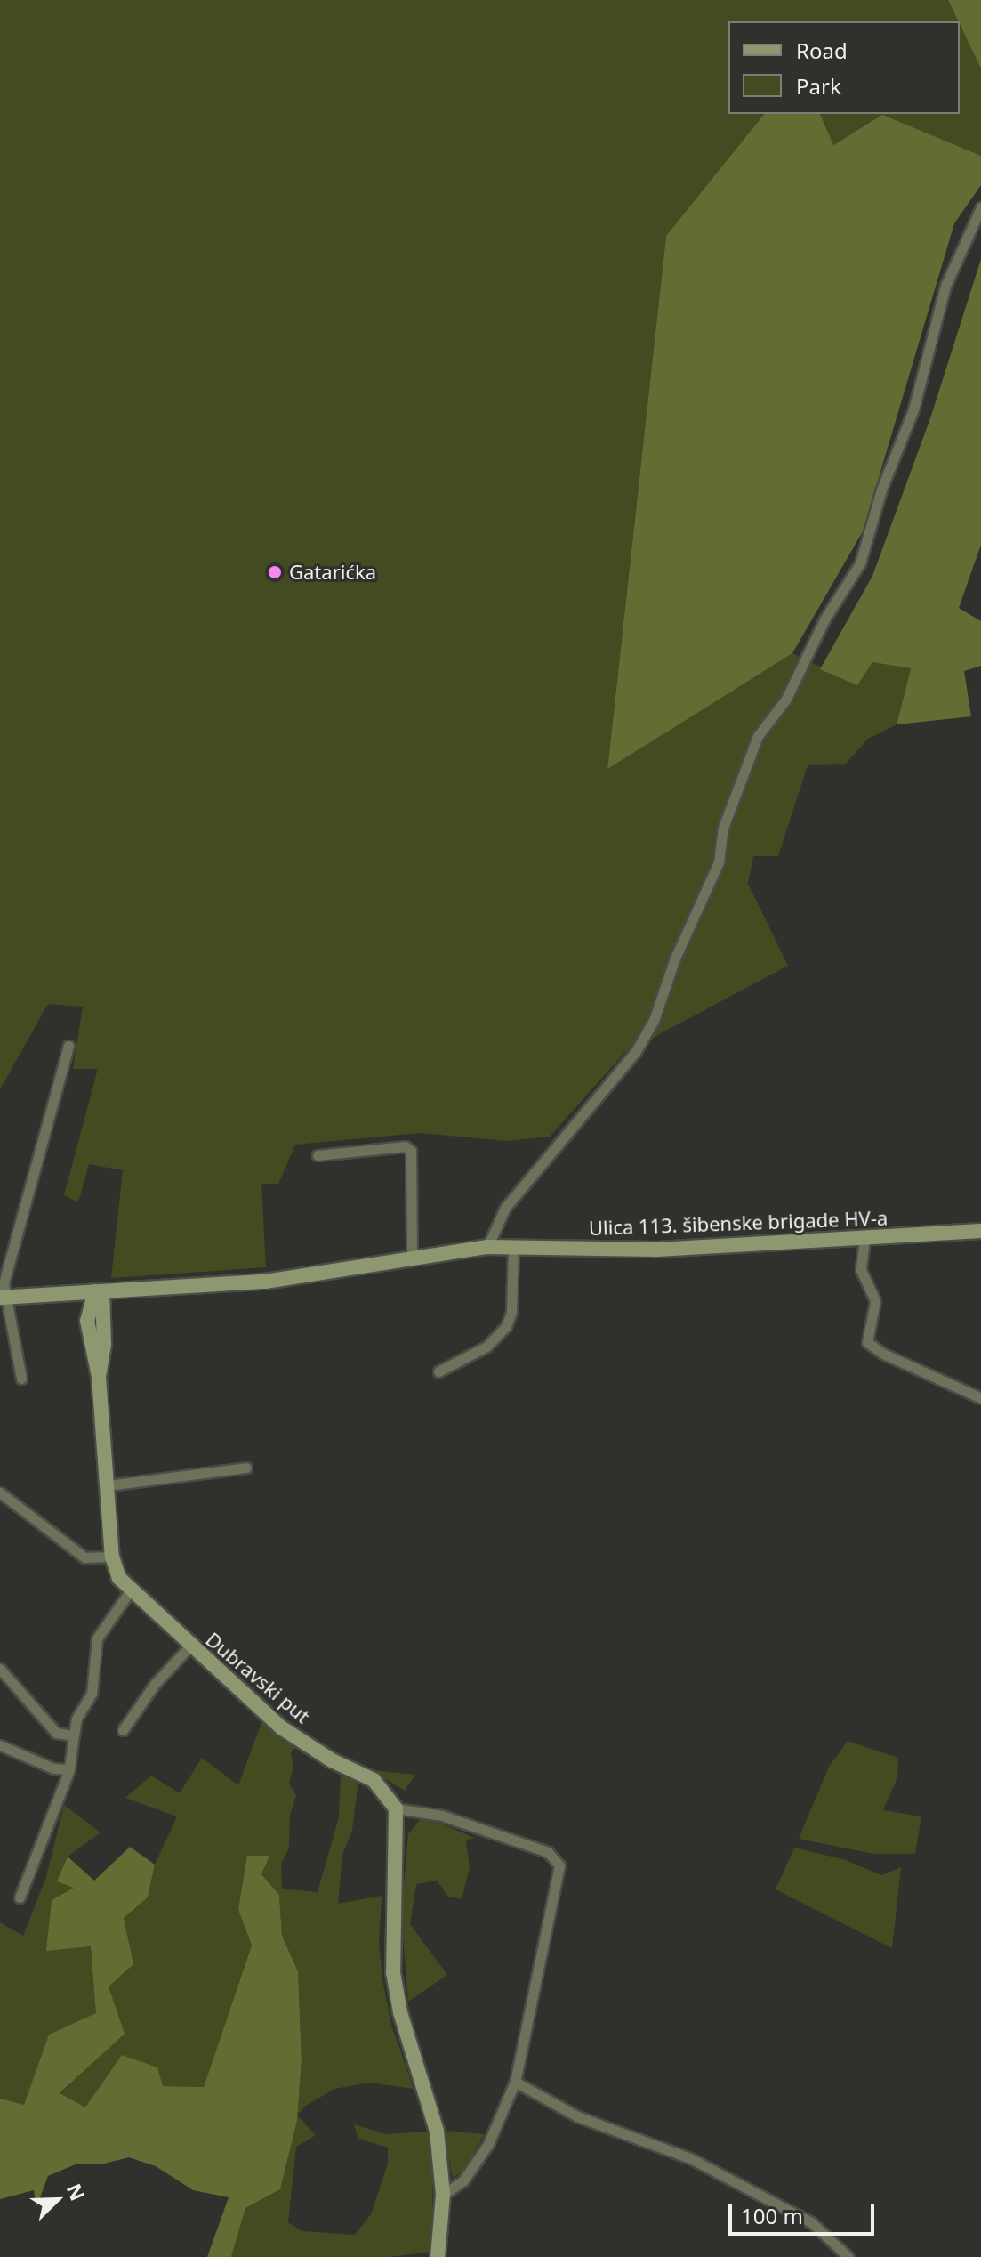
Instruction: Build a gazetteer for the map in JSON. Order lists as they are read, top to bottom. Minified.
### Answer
{"streets":{"main road":["Ulica 113. šibenske brigade HV-a","Dubravski put"]},"crossings":[["Ulica 113. šibenske brigade HV-a","Dubravski put"]],"places":["Gatarićka"],"legend":["Road","Park"],"scale_bar":"100 m","north":"top right"}
